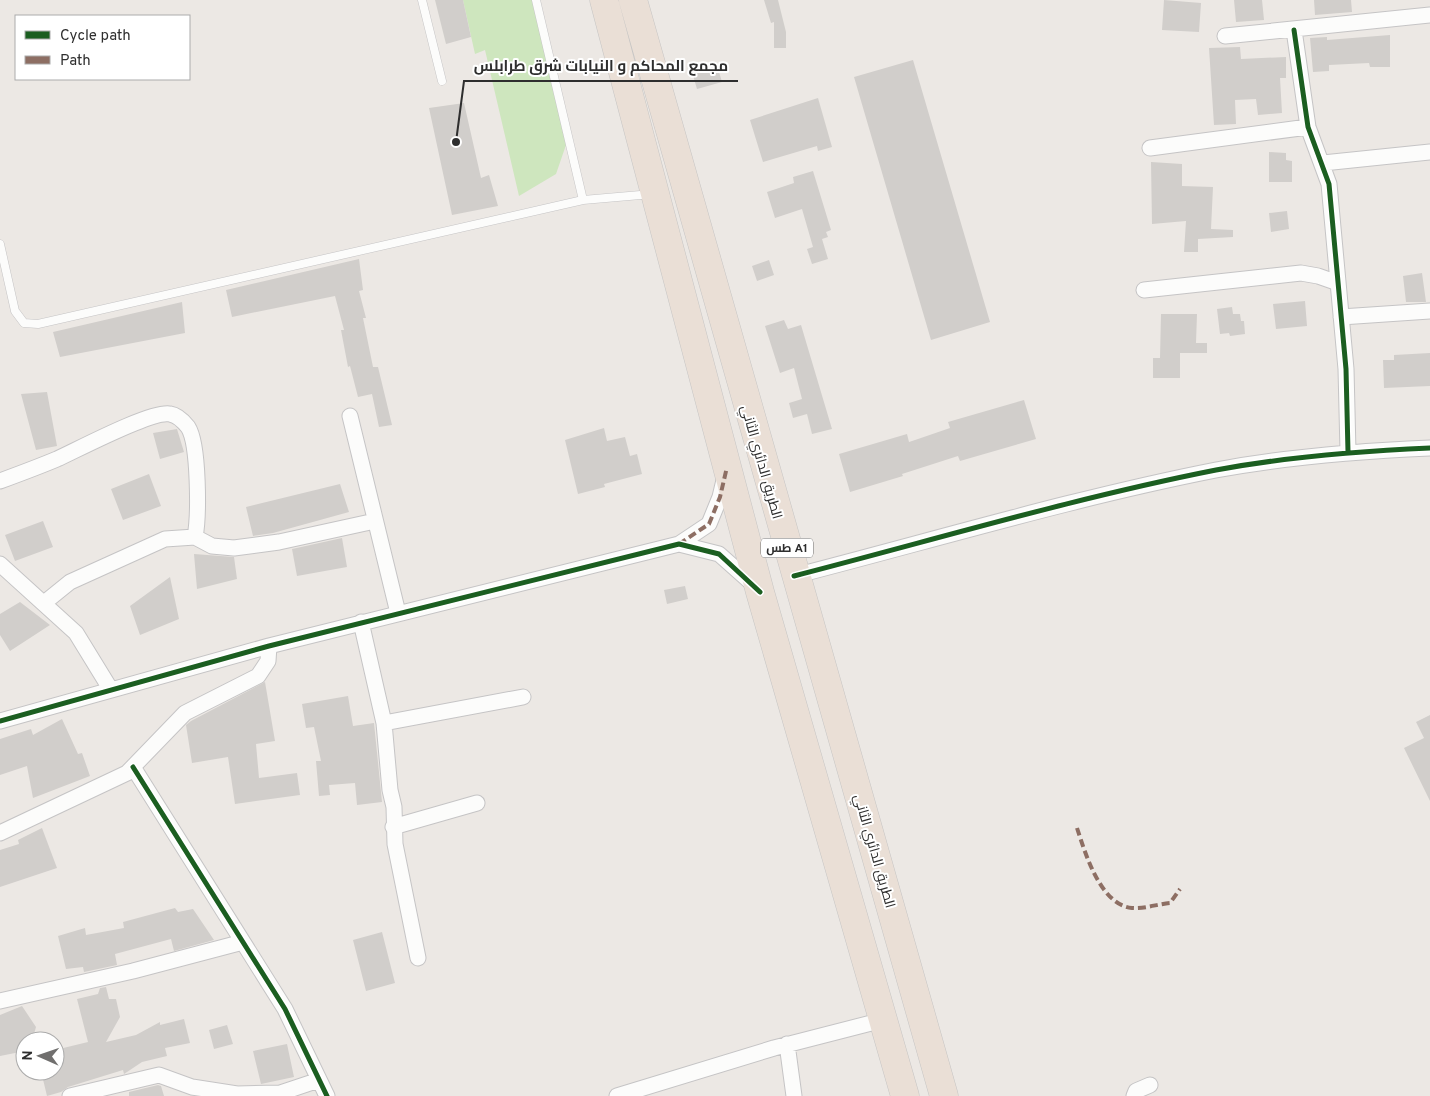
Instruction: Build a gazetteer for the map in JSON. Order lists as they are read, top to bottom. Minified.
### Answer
{"streets":{"highway":["الطريق الدائري الثاني","طس A1"]},"places":["مجمع المحاكم و النيابات شرق طرابلس"],"legend":["Cycle path","Path"],"north":"left"}
